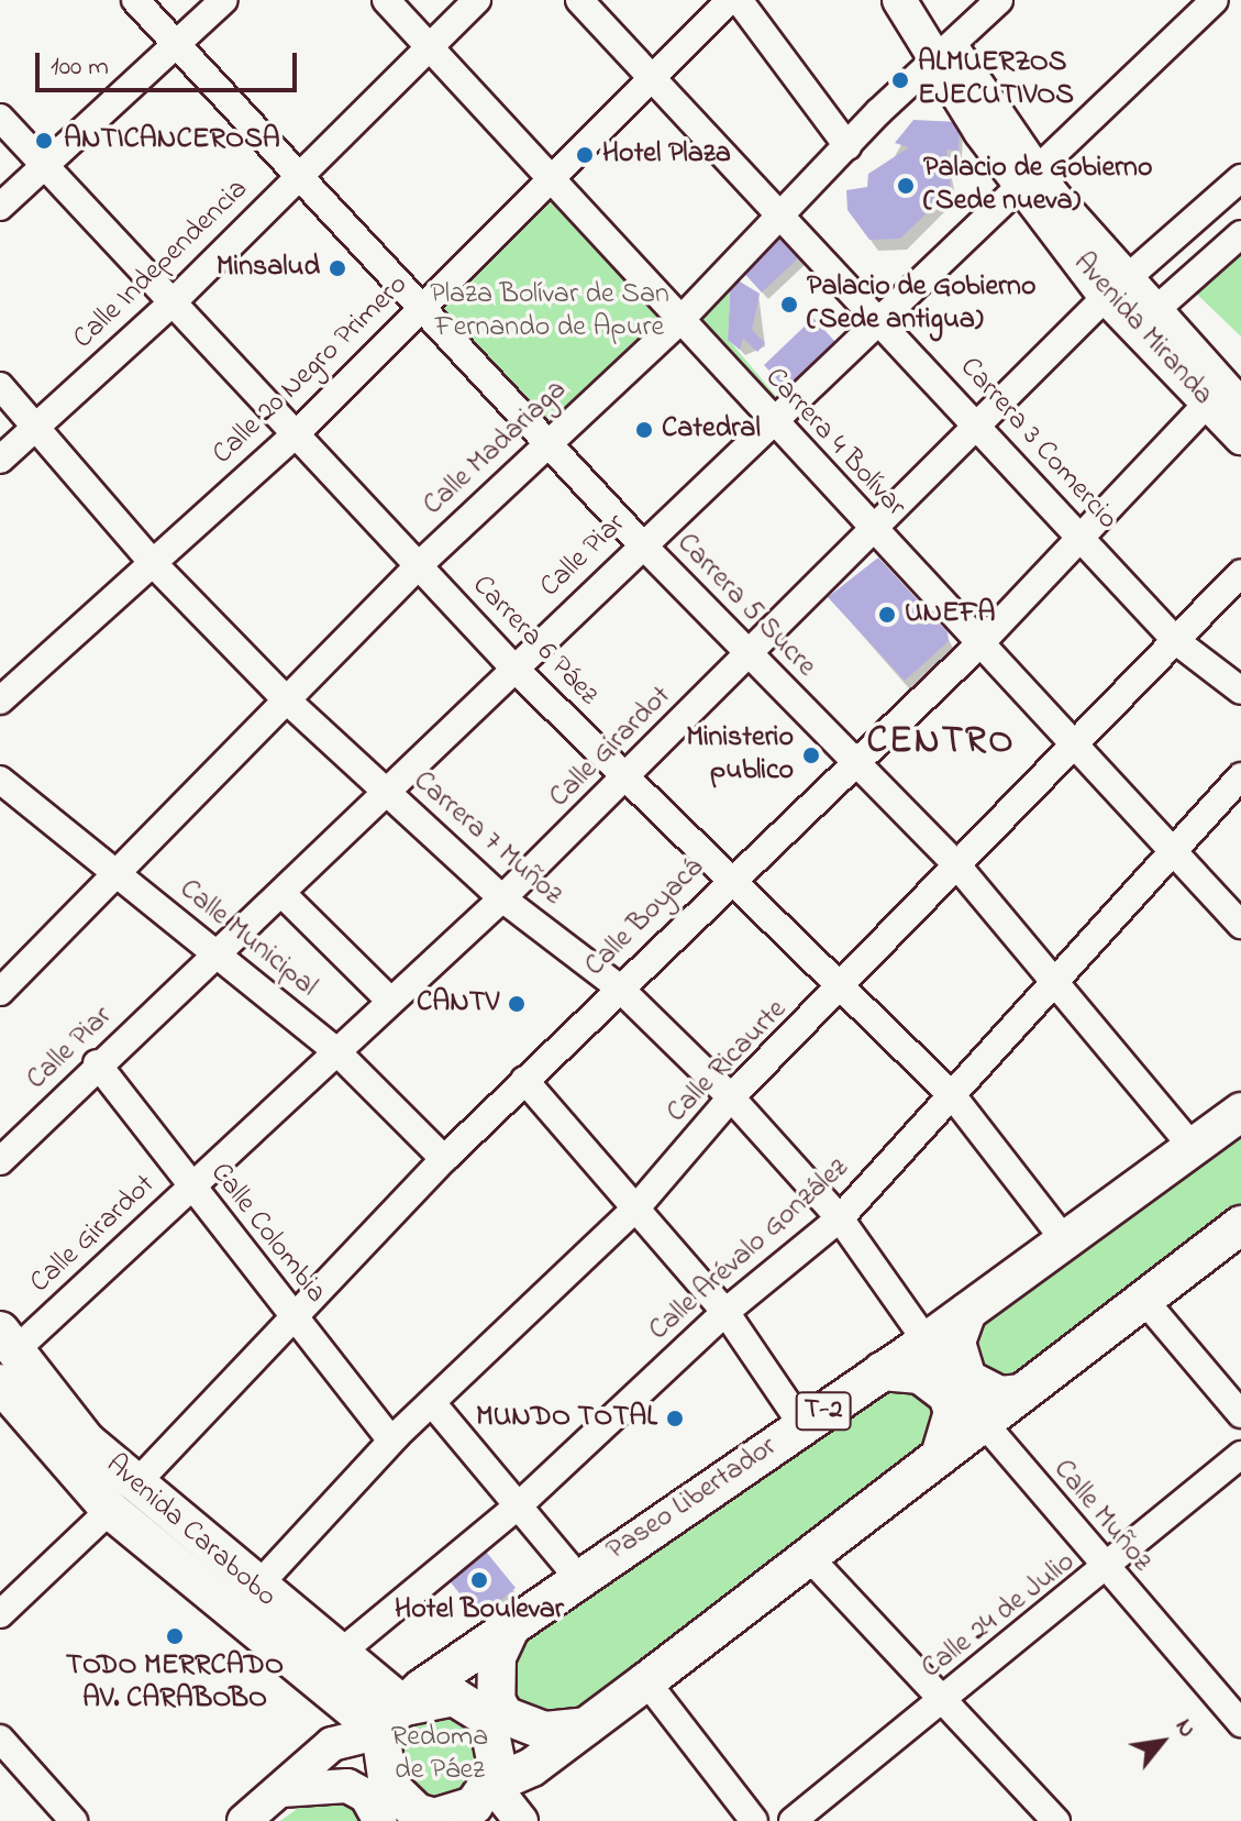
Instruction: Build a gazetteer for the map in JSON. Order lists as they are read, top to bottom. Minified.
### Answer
{"streets":{"highway":["T-2","Paseo Libertador","Avenida Carabobo"],"main road":["Avenida Miranda"],"street":["Calle Independencia","Calle 20 Negro Primero","Carrera 4 Bolívar","Carrera 3 Comercio","Calle Madariaga","Calle Piar","Carrera 5 Sucre","Carrera 6 Páez","Calle Girardot","Carrera 7 Muñoz","Calle Boyacá","Calle Municipal","Calle Ricaurte","Calle Colombia","Calle Arévalo González","Calle Muñoz","Calle 24 de Julio"]},"crossings":[["Calle Independencia","Carrera 4 Bolívar"],["Calle Independencia","Carrera 5 Sucre"],["Calle Independencia","Carrera 6 Páez"],["Calle Independencia","Carrera 7 Muñoz"],["Avenida Miranda","Calle Madariaga"],["Avenida Miranda","Calle Piar"],["Avenida Miranda","Calle Girardot"],["Avenida Miranda","Calle Boyacá"],["Calle 20 Negro Primero","Carrera 4 Bolívar"],["Calle 20 Negro Primero","Carrera 3 Comercio"],["Calle 20 Negro Primero","Carrera 5 Sucre"],["Calle 20 Negro Primero","Carrera 6 Páez"],["Calle 20 Negro Primero","Carrera 7 Muñoz"],["Carrera 4 Bolívar","Calle Madariaga"],["Carrera 4 Bolívar","Calle Piar"],["Carrera 4 Bolívar","Calle Girardot"],["Carrera 4 Bolívar","Calle Boyacá"],["Carrera 4 Bolívar","Calle Ricaurte"],["Carrera 4 Bolívar","Calle Arévalo González"],["Carrera 3 Comercio","Calle Madariaga"],["Carrera 3 Comercio","Calle Piar"],["Carrera 3 Comercio","Calle Girardot"],["Carrera 3 Comercio","Calle Boyacá"],["Carrera 3 Comercio","Calle Ricaurte"],["Calle Madariaga","Carrera 5 Sucre"],["Calle Madariaga","Carrera 6 Páez"],["Calle Madariaga","Carrera 7 Muñoz"],["Calle Madariaga","Calle Municipal"],["Calle Piar","Carrera 5 Sucre"],["Calle Piar","Carrera 6 Páez"],["Calle Piar","Carrera 7 Muñoz"],["Calle Piar","Calle Municipal"],["Calle Piar","Calle Colombia"],["Carrera 5 Sucre","Calle Girardot"],["Carrera 5 Sucre","Calle Boyacá"],["Carrera 5 Sucre","Calle Ricaurte"],["Carrera 5 Sucre","Calle Arévalo González"],["Carrera 5 Sucre","Paseo Libertador"],["Carrera 6 Páez","Calle Girardot"],["Carrera 6 Páez","Calle Boyacá"],["Carrera 6 Páez","Calle Ricaurte"],["Carrera 6 Páez","Calle Arévalo González"],["Carrera 6 Páez","Paseo Libertador"],["Calle Girardot","Carrera 7 Muñoz"],["Calle Girardot","Calle Municipal"],["Calle Girardot","Calle Colombia"],["Calle Girardot","Avenida Carabobo"],["Carrera 7 Muñoz","Calle Boyacá"],["Carrera 7 Muñoz","Calle Ricaurte"],["Carrera 7 Muñoz","Calle Arévalo González"],["Carrera 7 Muñoz","Paseo Libertador"],["Carrera 7 Muñoz","Calle Muñoz"],["Calle Boyacá","Calle Municipal"],["Calle Boyacá","Calle Colombia"],["Calle Boyacá","Avenida Carabobo"],["Calle Ricaurte","Calle Colombia"],["Calle Ricaurte","Avenida Carabobo"],["Calle Arévalo González","Avenida Carabobo"],["Paseo Libertador","Calle Muñoz"],["Paseo Libertador","Avenida Carabobo"],["Calle Muñoz","Calle 24 de Julio"]],"districts":["CENTRO"],"parks":["Plaza Bolívar de San Fernando de Apure","Redoma de Páez"],"places":["ALMUERZOS EJECUTIVOS","ANTICANCEROSA","Hotel Plaza","Palacio de Gobierno (Sede nueva)","Minsalud","Palacio de Gobierno (Sede antigua)","Catedral","UNEFA","Ministerio publico","CANTV","MUNDO TOTAL","Hotel Boulevar","TODO MERRCADO AV. CARABOBO"],"scale_bar":"100 m","north":"top right"}
